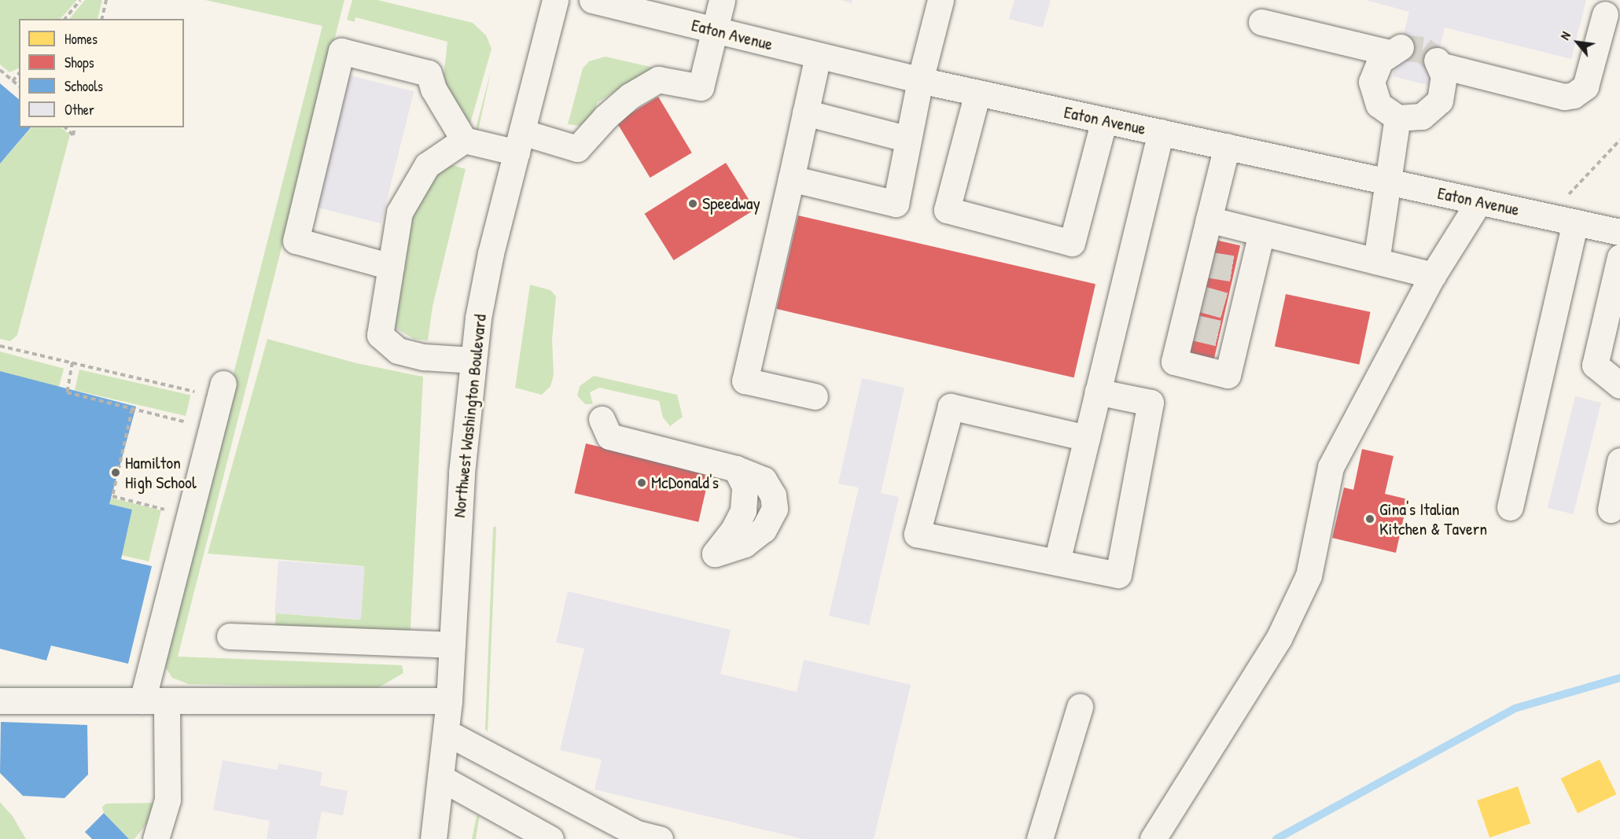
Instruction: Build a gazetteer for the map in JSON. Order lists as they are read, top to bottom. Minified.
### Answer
{"streets":{"main road":["Eaton Avenue","Northwest Washington Boulevard"]},"places":["Speedway","Hamilton High School","McDonald's","Gina's Italian Kitchen & Tavern"],"legend":["Homes","Shops","Schools","Other"],"north":"top left"}
